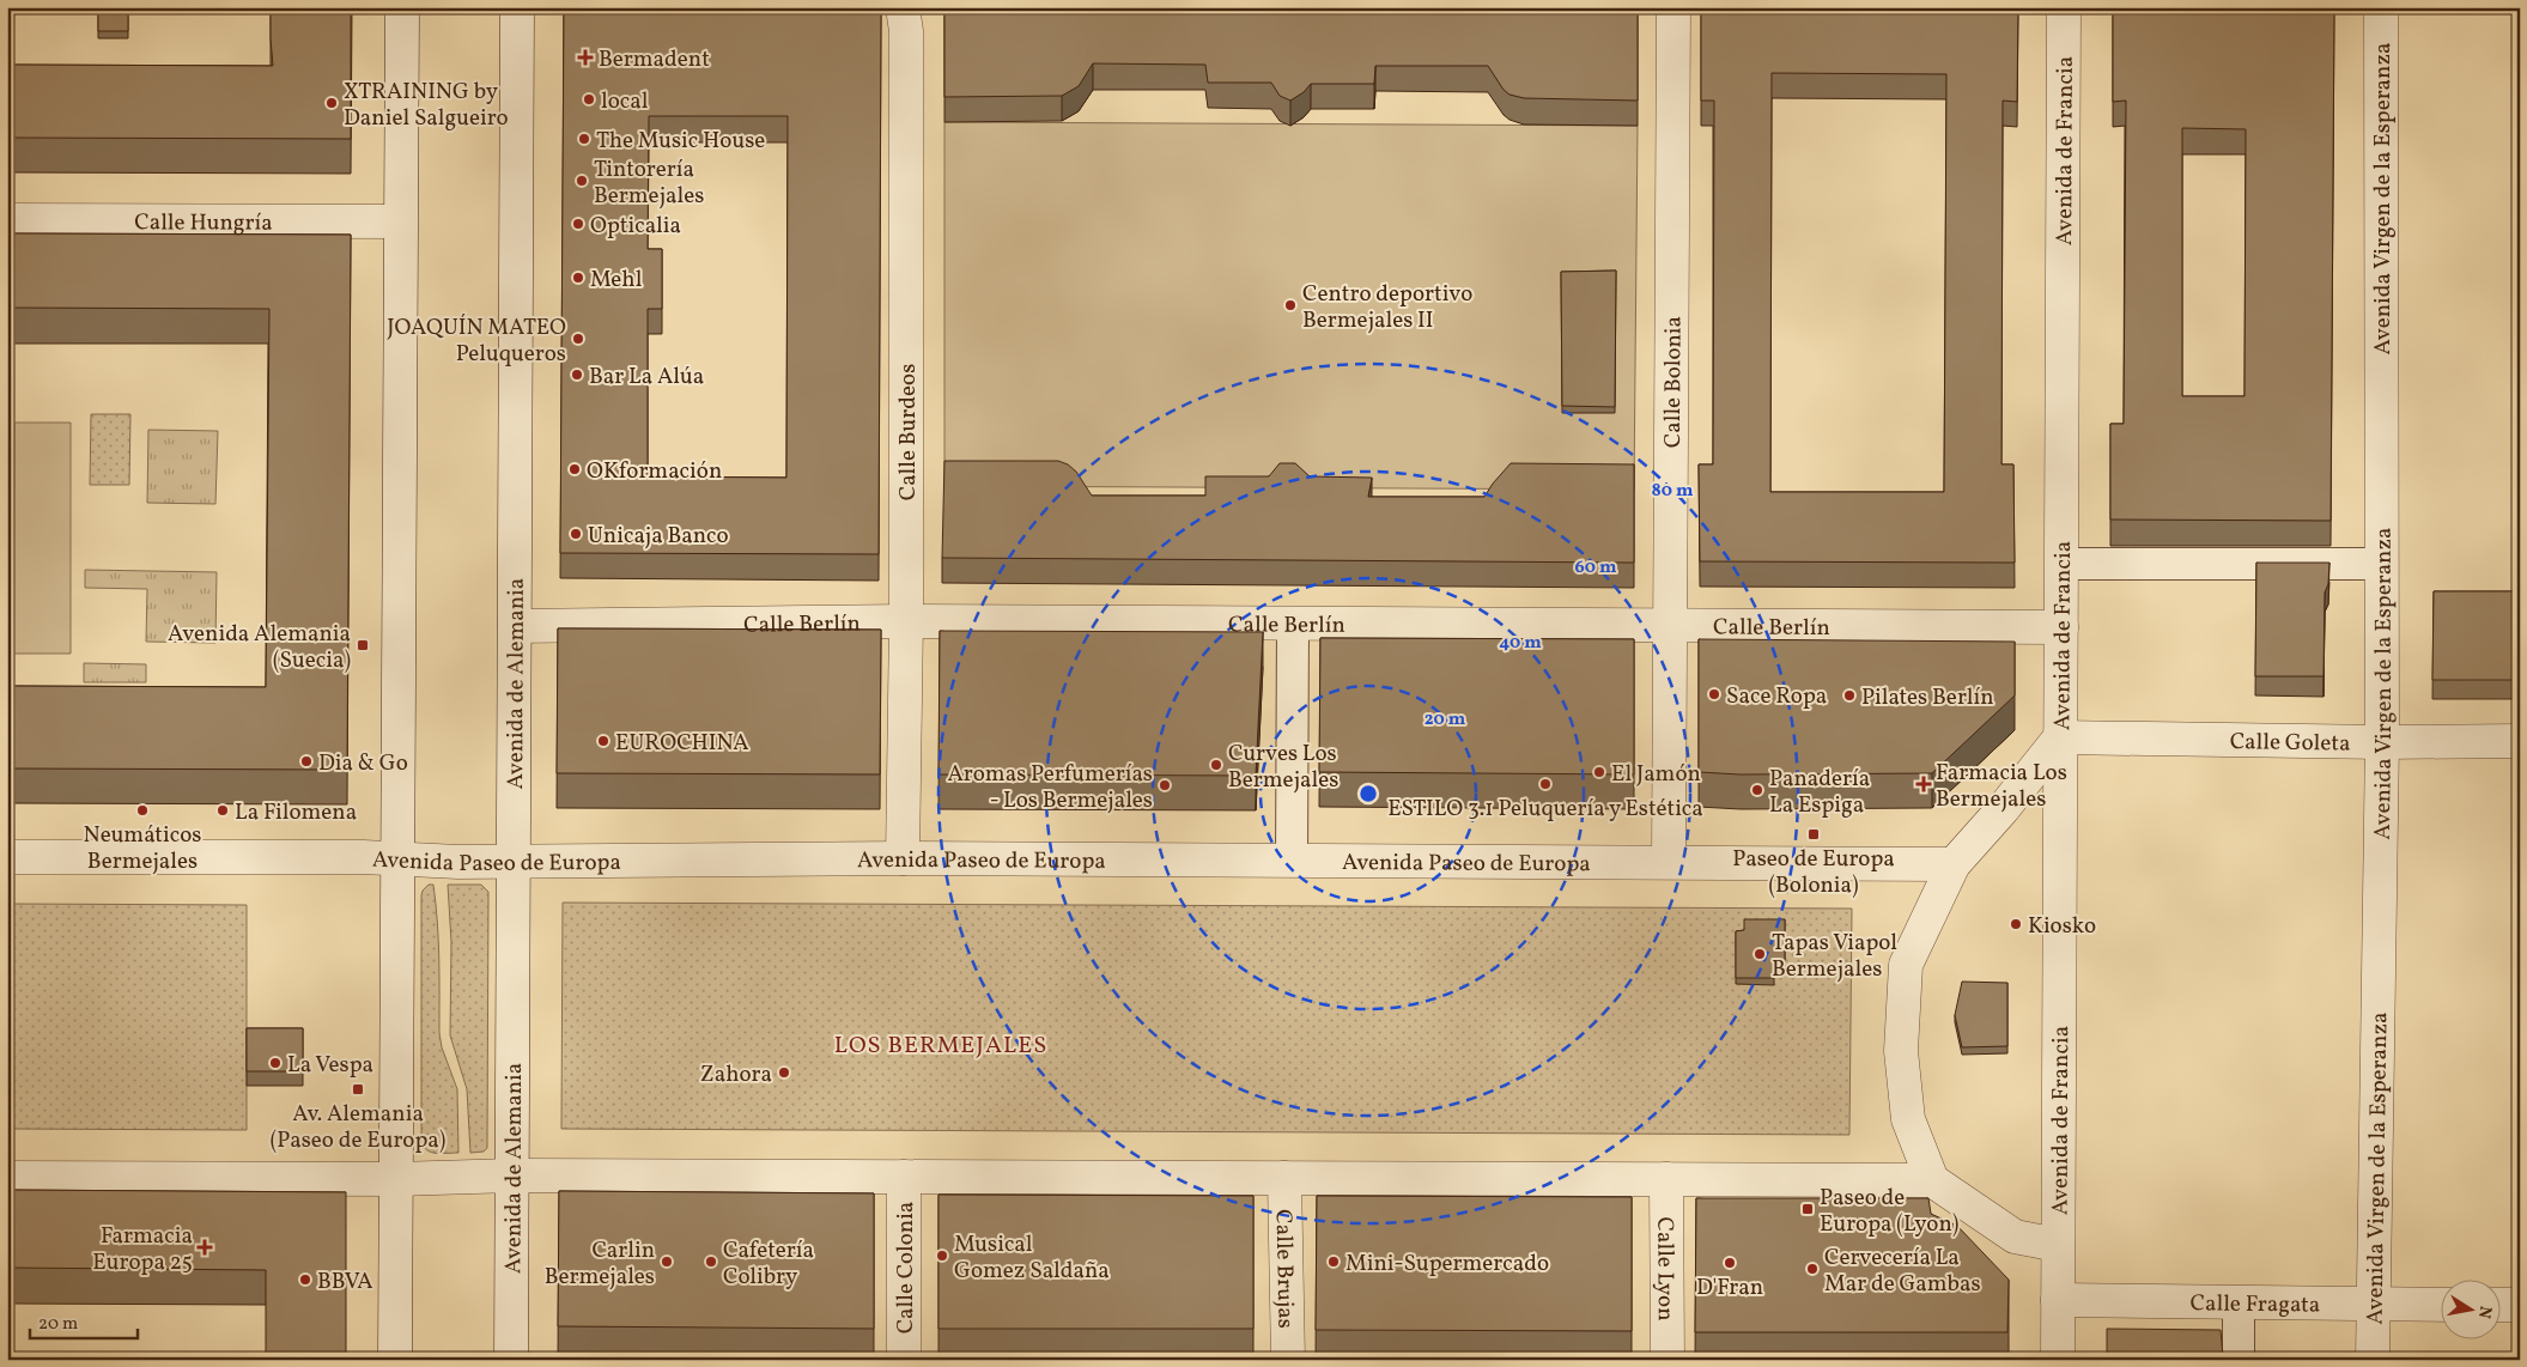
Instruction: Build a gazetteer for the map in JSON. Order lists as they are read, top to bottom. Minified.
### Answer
{"streets":{"street":["Avenida de Francia","Avenida Virgen de la Esperanza","Calle Hungría","Calle Bolonia","Calle Burdeos","Calle Berlín","Avenida de Alemania","Calle Goleta","Avenida Paseo de Europa","Calle Colonia","Calle Brujas","Calle Lyon","Calle Fragata"]},"crossings":[["Avenida de Francia","Calle Berlín"],["Avenida de Francia","Calle Goleta"],["Avenida de Francia","Calle Fragata"],["Avenida Virgen de la Esperanza","Calle Goleta"],["Avenida Virgen de la Esperanza","Calle Fragata"],["Calle Bolonia","Calle Berlín"],["Calle Bolonia","Avenida Paseo de Europa"],["Calle Burdeos","Calle Berlín"],["Calle Burdeos","Avenida Paseo de Europa"],["Calle Berlín","Avenida de Alemania"],["Avenida de Alemania","Avenida Paseo de Europa"]],"districts":["LOS BERMEJALES"],"places":{"health":["Bermadent","Farmacia Los Bermejales","Farmacia Europa 25"],"other":["local","XTRAINING by Daniel Salgueiro","The Music House","Tintorería Bermejales","Opticalia","Mehl","Centro deportivo Bermejales II","JOAQUÍN MATEO Peluqueros","Bar La Alúa","OKformación","Unicaja Banco","Sace Ropa","Pilates Berlín","EUROCHINA","Dia & Go","Curves Los Bermejales","El Jamón","ESTILO 3.1 Peluquería y Estética","Aromas Perfumerías - Los Bermejales","Panadería La Espiga","Neumáticos Bermejales","La Filomena","Kiosko","Tapas Viapol Bermejales","La Vespa","Zahora","Musical Gomez Saldaña","Carlin Bermejales","Cafetería Colibry","Mini-Supermercado","D'Fran","Cervecería La Mar de Gambas","BBVA"],"transit":["Avenida Alemania (Suecia)","Paseo de Europa (Bolonia)","Av. Alemania (Paseo de Europa)","Paseo de Europa (Lyon)"]},"scale_bar":"20 m","north":"right","rings":["80 m","60 m","40 m","20 m"]}
